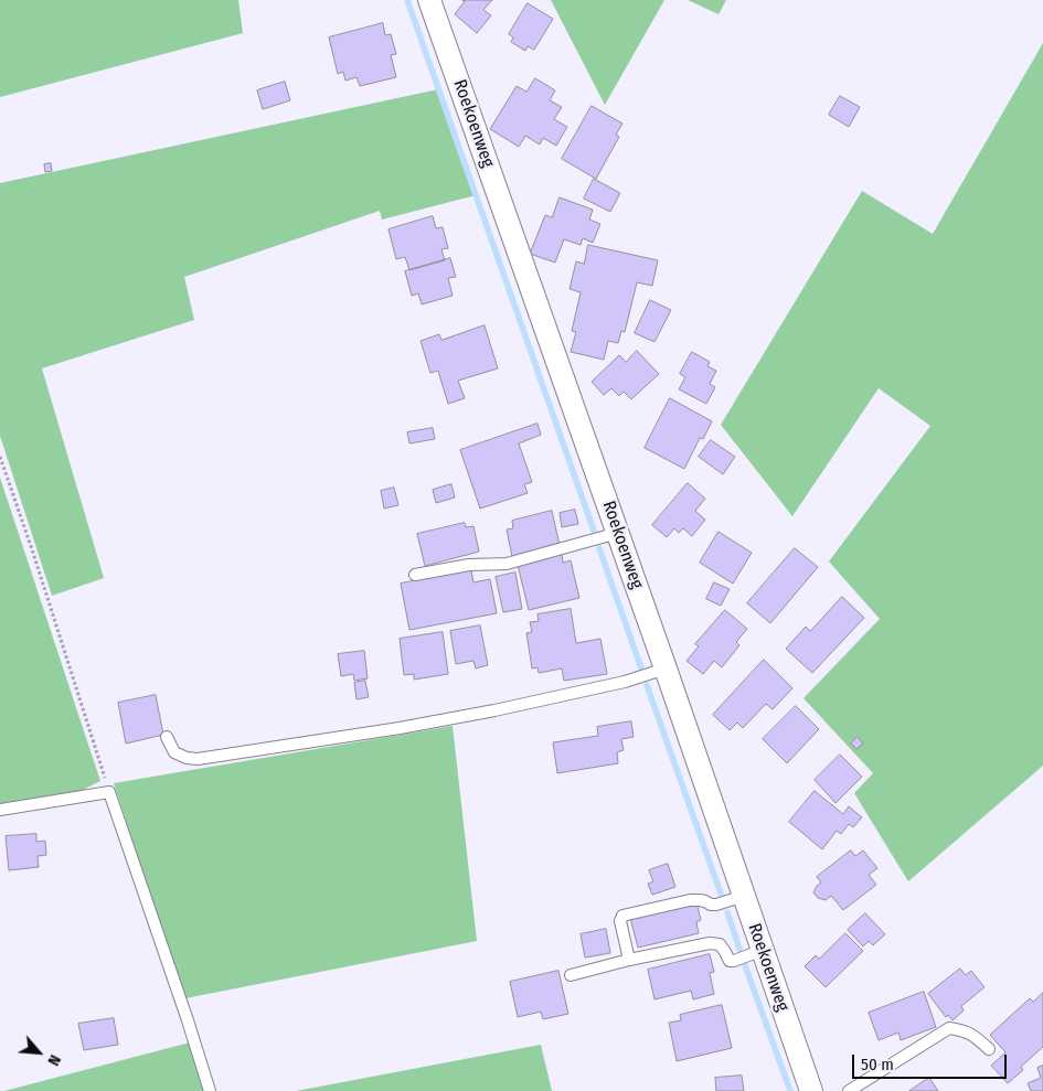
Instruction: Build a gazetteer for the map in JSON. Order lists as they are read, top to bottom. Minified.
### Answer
{"streets":{"street":["Roekoenweg"]},"scale_bar":"50 m","north":"bottom right"}
